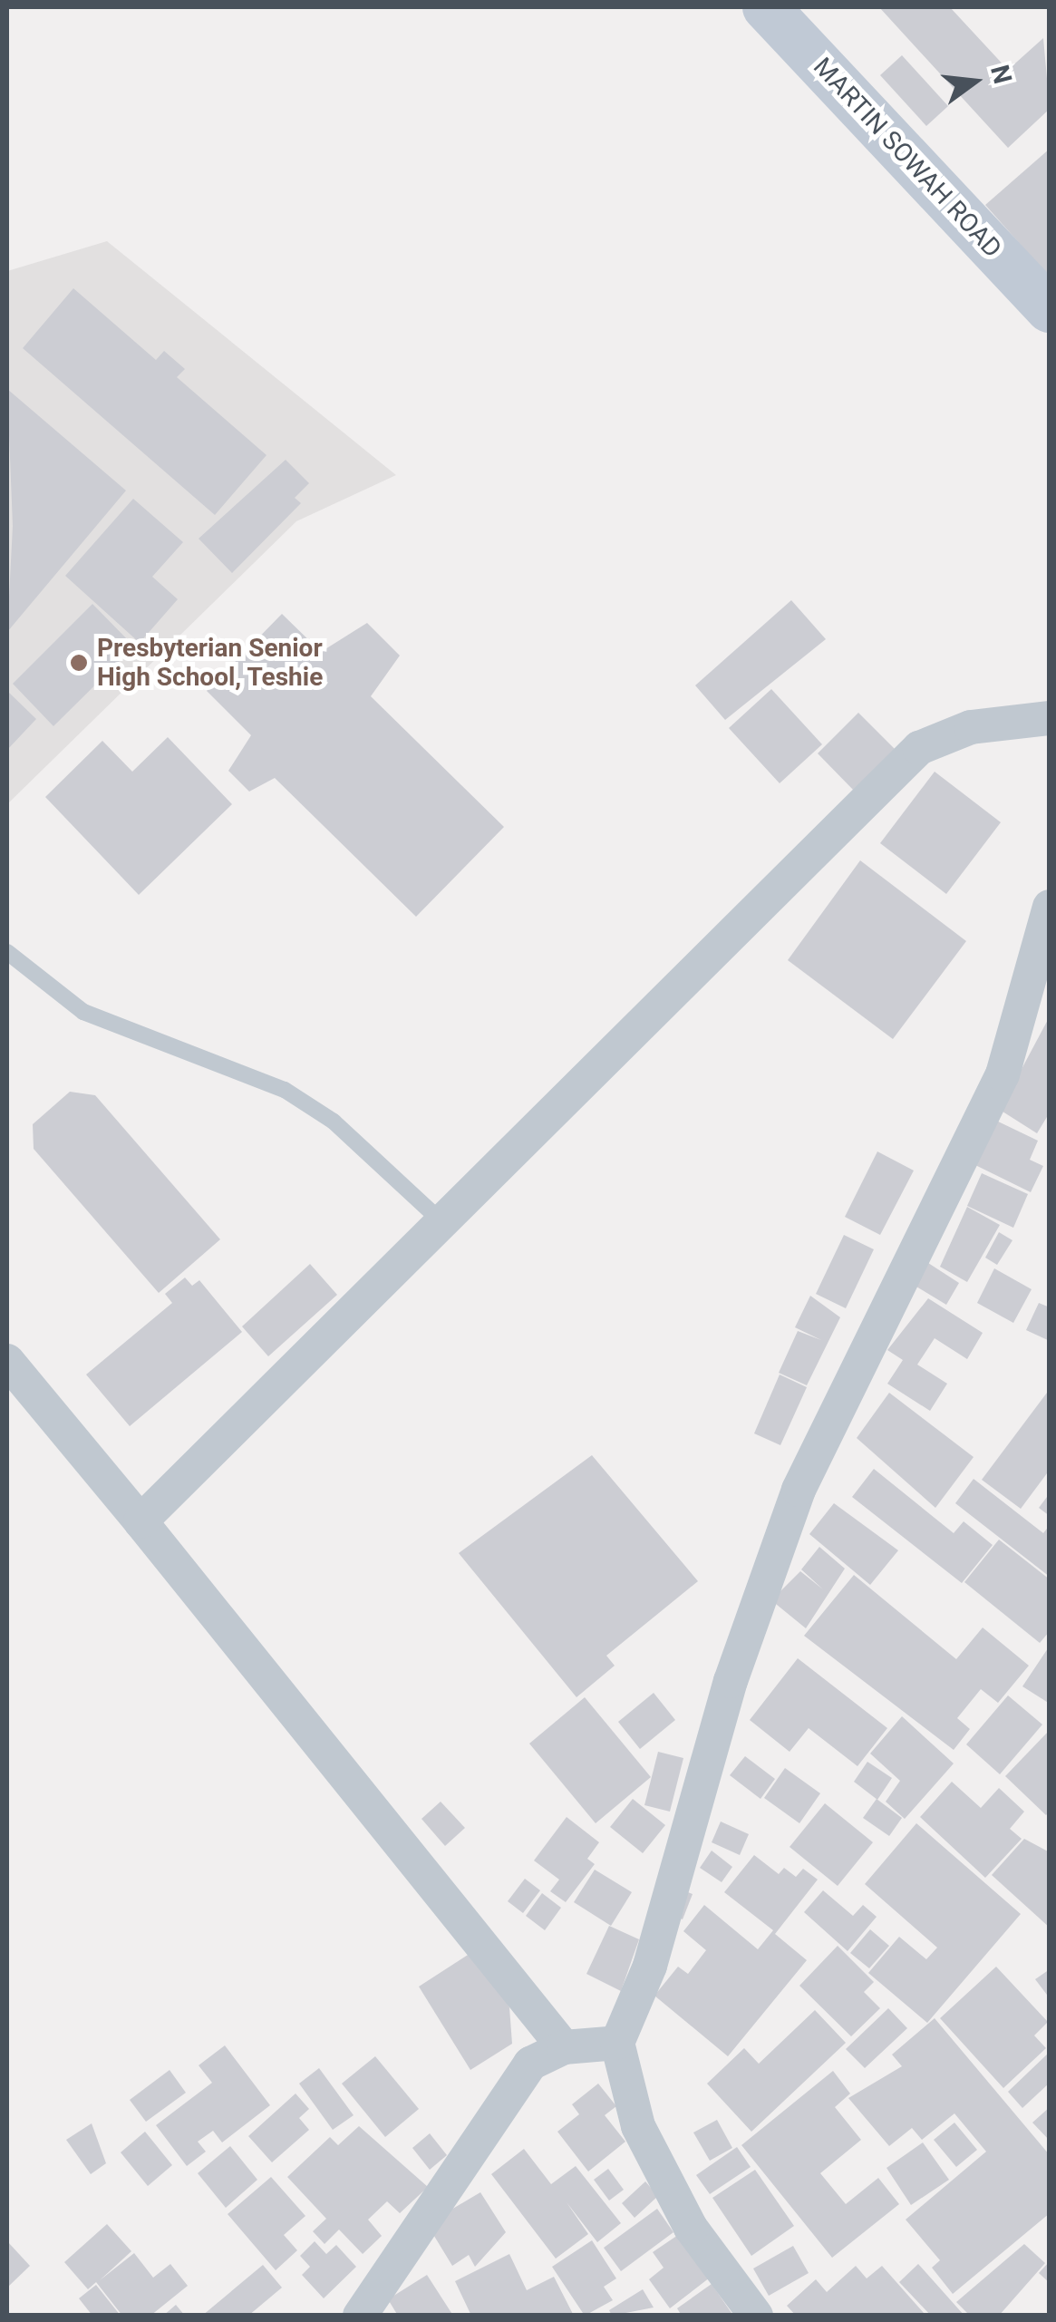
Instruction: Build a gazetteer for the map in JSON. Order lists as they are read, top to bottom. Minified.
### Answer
{"streets":{"street":["MARTIN SOWAH ROAD"]},"places":["Presbyterian Senior High School, Teshie"],"north":"right"}
